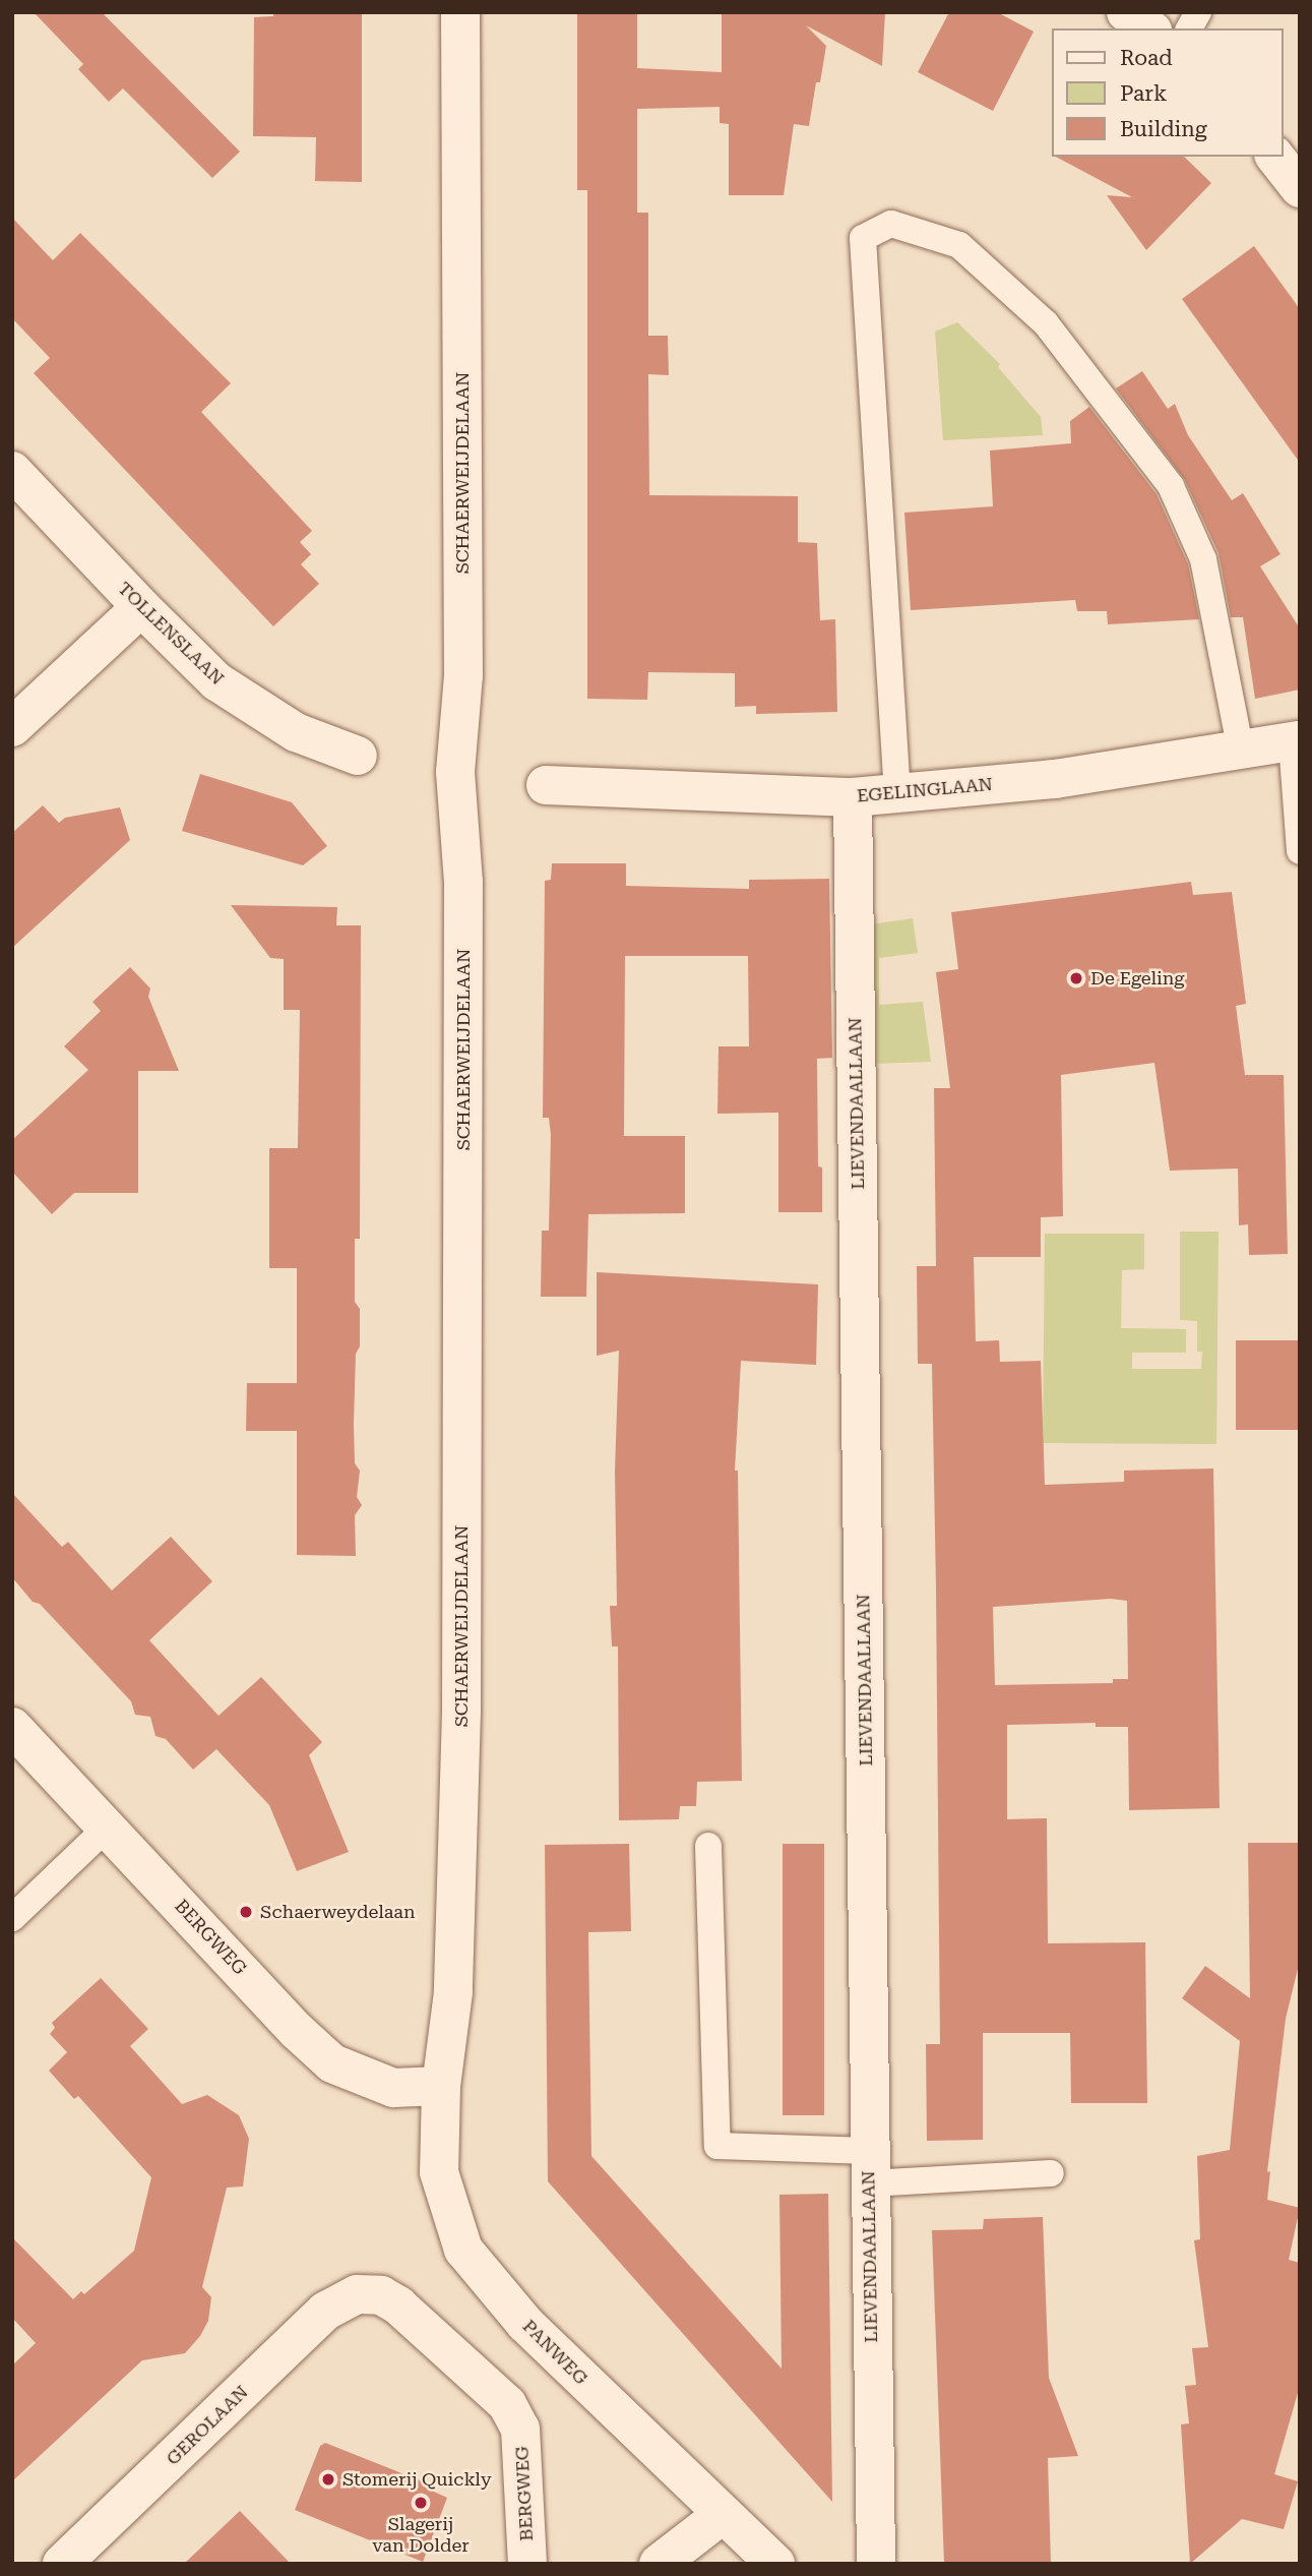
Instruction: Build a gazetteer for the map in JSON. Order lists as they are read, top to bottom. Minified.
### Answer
{"streets":{"street":["SCHAERWEIJDELAAN","TOLLENSLAAN","EGELINGLAAN","LIEVENDAALLAAN","BERGWEG","PANWEG","GEROLAAN"]},"crossings":[["SCHAERWEIJDELAAN","BERGWEG"],["SCHAERWEIJDELAAN","PANWEG"],["EGELINGLAAN","LIEVENDAALLAAN"],["BERGWEG","PANWEG"],["BERGWEG","GEROLAAN"]],"places":["De Egeling","Schaerweydelaan","Stomerij Quickly","Slagerij van Dolder"],"legend":["Road","Park","Building"]}
